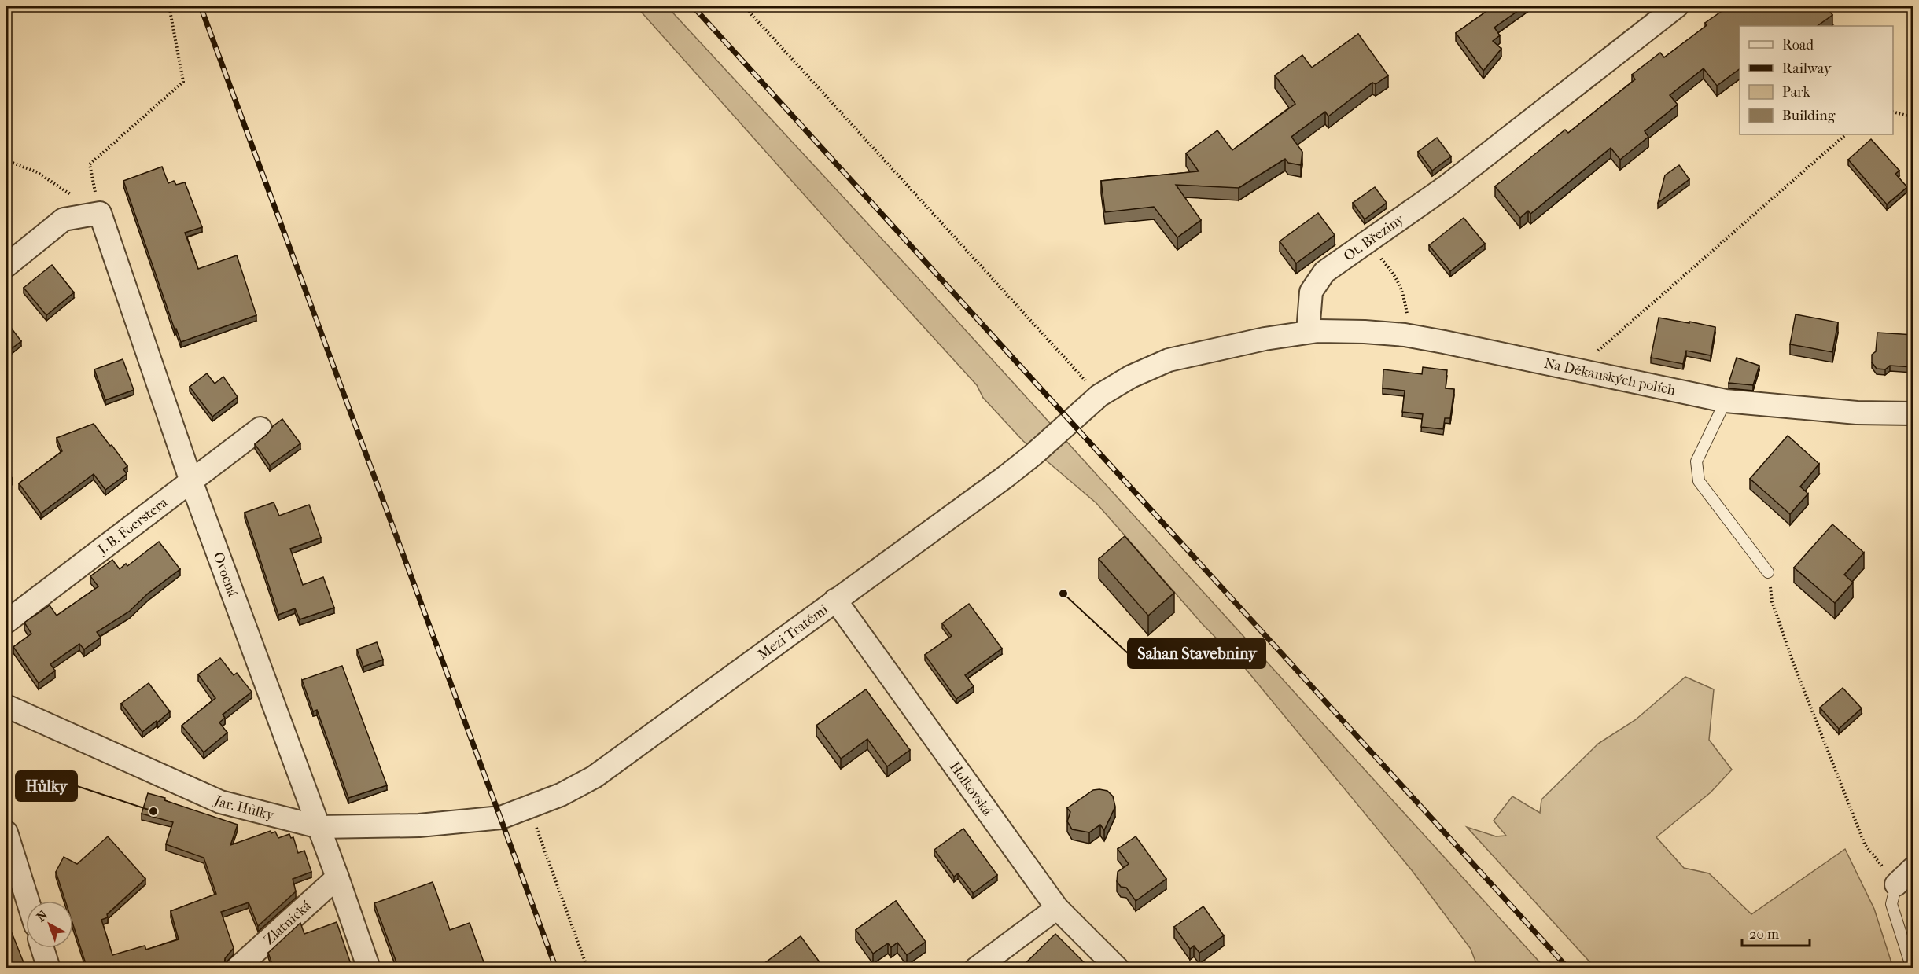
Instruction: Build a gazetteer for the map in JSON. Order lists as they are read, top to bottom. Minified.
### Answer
{"streets":{"street":["Ot. Březiny","Na Děkanských polích","J. B. Foerstera","Ovocná","Mezi Tratěmi","Holkovská","Jar. Hůlky","Zlatnická"]},"crossings":[["Ot. Březiny","Na Děkanských polích"],["J. B. Foerstera","Ovocná"],["Ovocná","Jar. Hůlky"],["Ovocná","Zlatnická"],["Mezi Tratěmi","Holkovská"],["Mezi Tratěmi","Jar. Hůlky"]],"places":["Sahan Stavebniny","Hůlky"],"legend":["Road","Railway","Park","Building"],"scale_bar":"20 m","north":"top left"}
